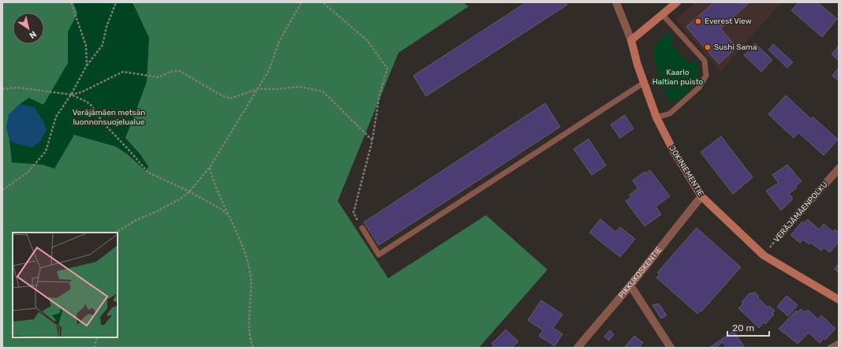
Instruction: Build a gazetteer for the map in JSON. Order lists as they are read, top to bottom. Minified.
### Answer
{"streets":{"street":["JOKINIEMENTIE","VERÄJÄMÄENPOLKU","PIKKUKOSKENTIE"]},"crossings":[["JOKINIEMENTIE","VERÄJÄMÄENPOLKU"],["JOKINIEMENTIE","PIKKUKOSKENTIE"]],"parks":["Kaarlo Haltian puisto","Veräjämäen metsän luonnonsuojelualue"],"places":["Everest View","Sushi Sama"],"scale_bar":"20 m","north":"bottom right"}
